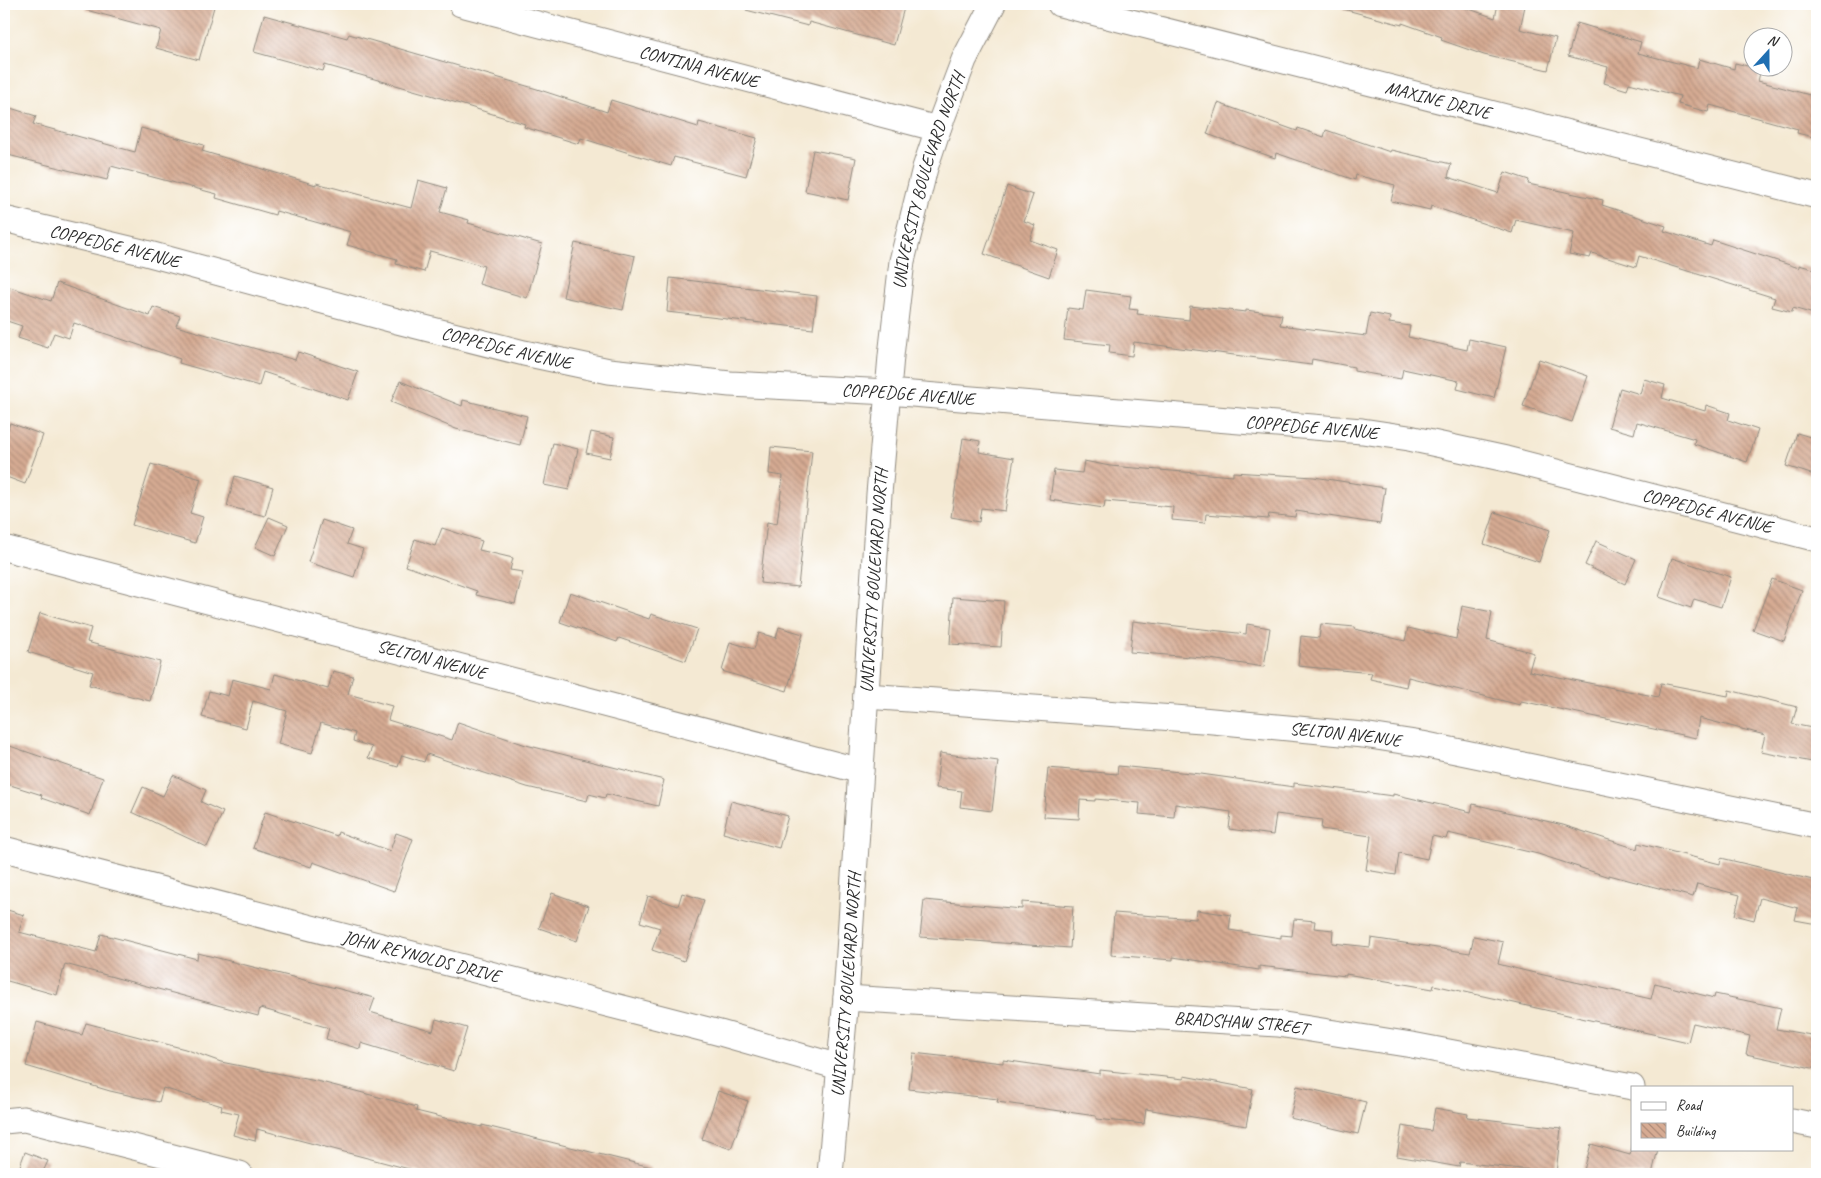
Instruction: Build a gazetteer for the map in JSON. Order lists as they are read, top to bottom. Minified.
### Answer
{"streets":{"street":["CONTINA AVENUE","MAXINE DRIVE","UNIVERSITY BOULEVARD NORTH","COPPEDGE AVENUE","SELTON AVENUE","JOHN REYNOLDS DRIVE","BRADSHAW STREET"]},"crossings":[["CONTINA AVENUE","UNIVERSITY BOULEVARD NORTH"],["UNIVERSITY BOULEVARD NORTH","COPPEDGE AVENUE"],["UNIVERSITY BOULEVARD NORTH","SELTON AVENUE"],["UNIVERSITY BOULEVARD NORTH","JOHN REYNOLDS DRIVE"],["UNIVERSITY BOULEVARD NORTH","BRADSHAW STREET"]],"legend":["Road","Building"],"north":"top"}
